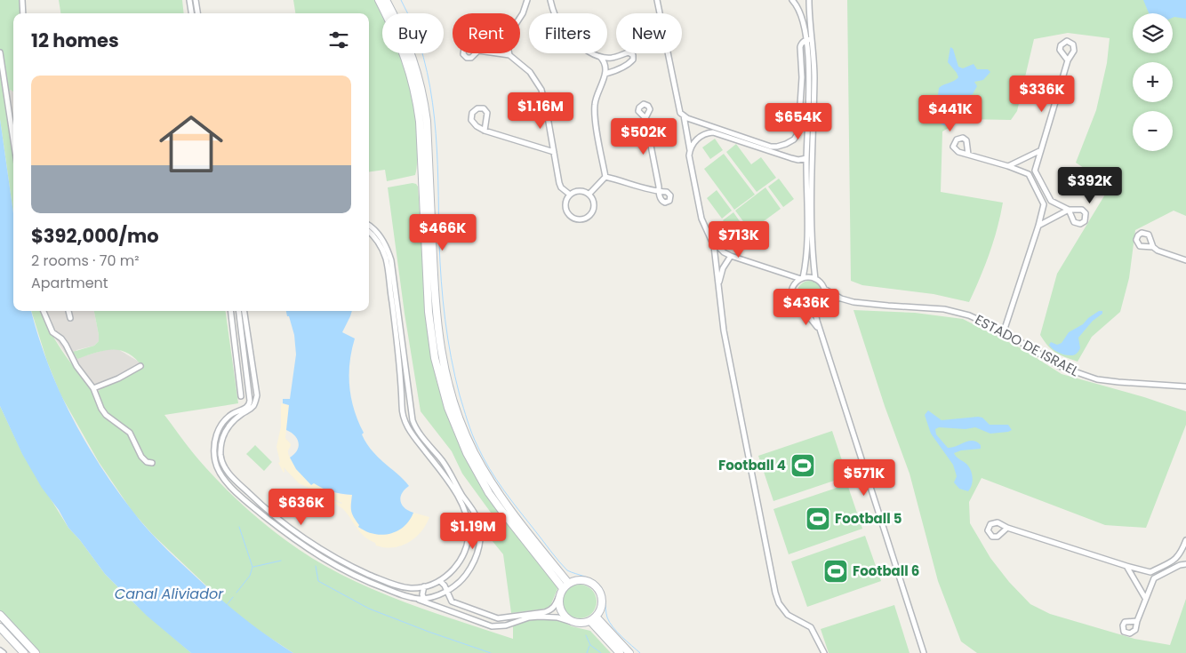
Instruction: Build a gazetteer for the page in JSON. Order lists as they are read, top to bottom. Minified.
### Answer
{"streets":{"street":["ESTADO DE ISRAEL"]},"water":["Canal Aliviador"],"places":{"sports":["Football 4","Football 5","Football 6"]},"page":{"map_buttons":["+","−"],"chip":["Buy","Rent","Filters","New"],"heading":"12 homes","list":[{"name":"$392,000/mo","note":"2 rooms · 70 m² · Apartment"}],"price":["$336K","$1.16M","$441K","$654K","$502K","$392K","$466K","$713K","$436K","$571K","$636K","$1.19M"]}}
